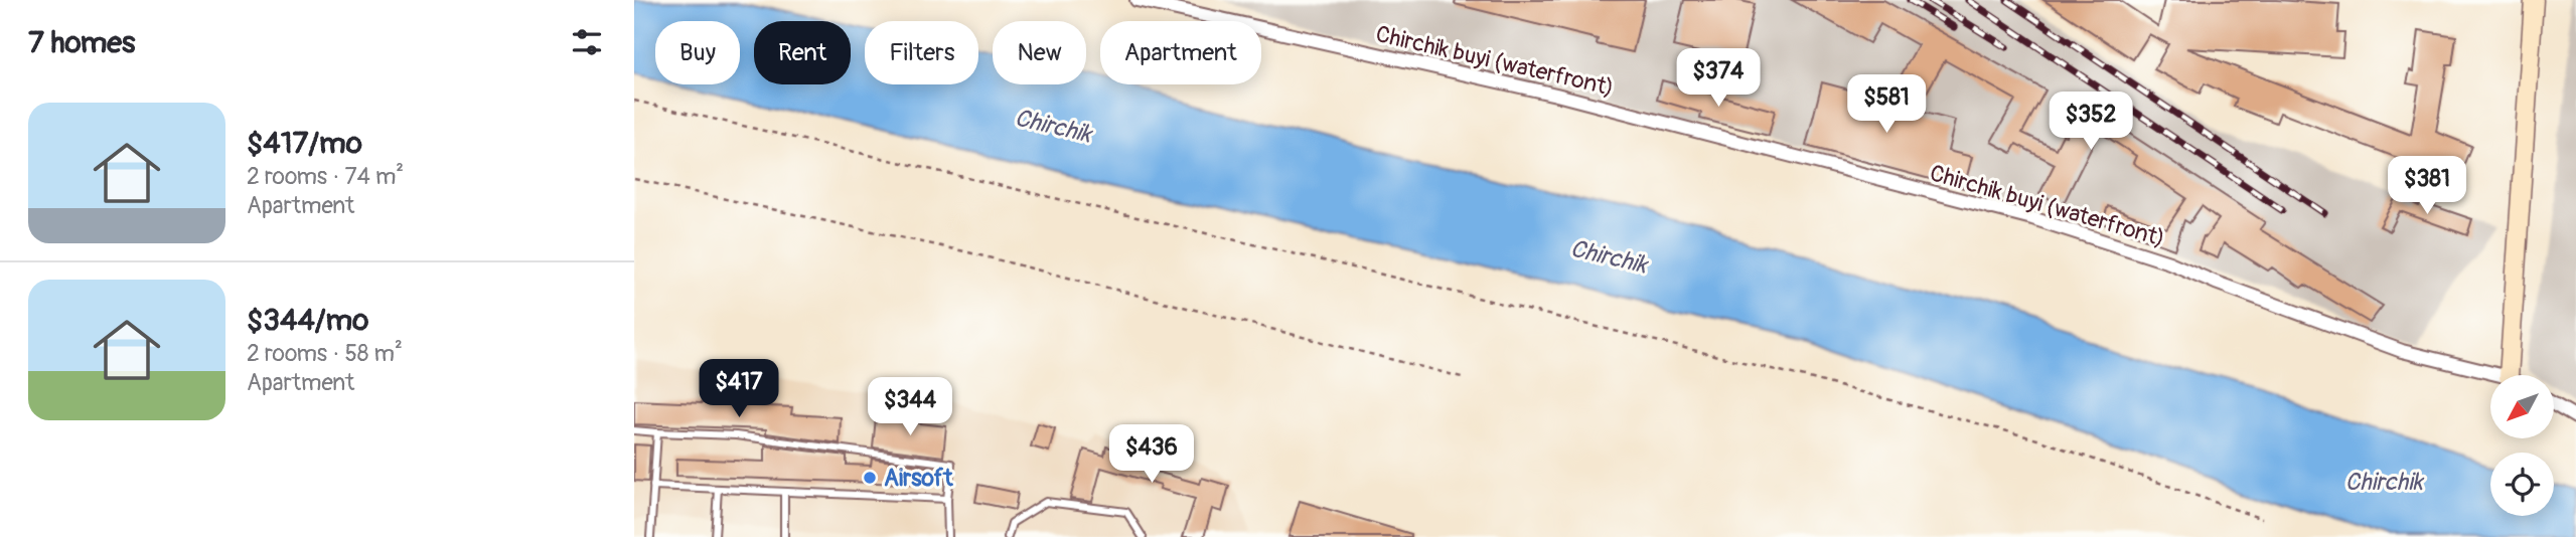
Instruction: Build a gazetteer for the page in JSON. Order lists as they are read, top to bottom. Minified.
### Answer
{"streets":{"street":["Chirchik buyi (waterfront)"]},"water":["Chirchik"],"places":["Airsoft"],"north":"bottom left","page":{"heading":"7 homes","chip":["Buy","Rent","Filters","New","Apartment"],"price":["$374","$581","$352","$381","$417","$344","$436"],"list":[{"name":"$417/mo","note":"2 rooms · 74 m² · Apartment"},{"name":"$344/mo","note":"2 rooms · 58 m² · Apartment"}]}}
